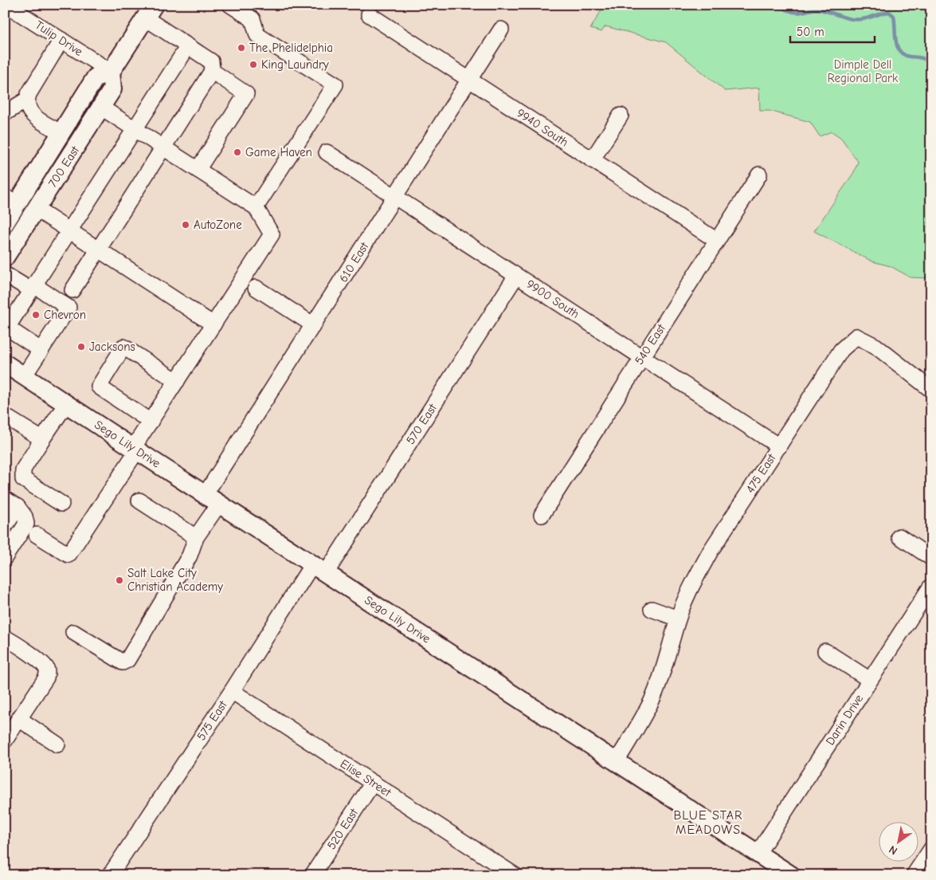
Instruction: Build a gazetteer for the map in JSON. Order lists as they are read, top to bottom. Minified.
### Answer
{"streets":{"main road":["700 East","Sego Lily Drive"],"street":["Tulip Drive","9940 South","610 East","9900 South","540 East","570 East","475 East","Darin Drive","575 East","Elise Street","520 East"]},"crossings":[["Tulip Drive","700 East"],["9940 South","610 East"],["9940 South","540 East"],["610 East","9900 South"],["610 East","Sego Lily Drive"],["9900 South","540 East"],["9900 South","570 East"],["9900 South","475 East"],["570 East","Sego Lily Drive"],["570 East","575 East"],["Sego Lily Drive","475 East"],["Sego Lily Drive","Darin Drive"],["Sego Lily Drive","575 East"],["575 East","Elise Street"],["Elise Street","520 East"]],"districts":["BLUE STAR MEADOWS"],"parks":["Dimple Dell Regional Park"],"places":["The Phelidelphia","King Laundry","Game Haven","AutoZone","Chevron","Jacksons","Salt Lake City Christian Academy"],"scale_bar":"50 m","north":"bottom left"}
